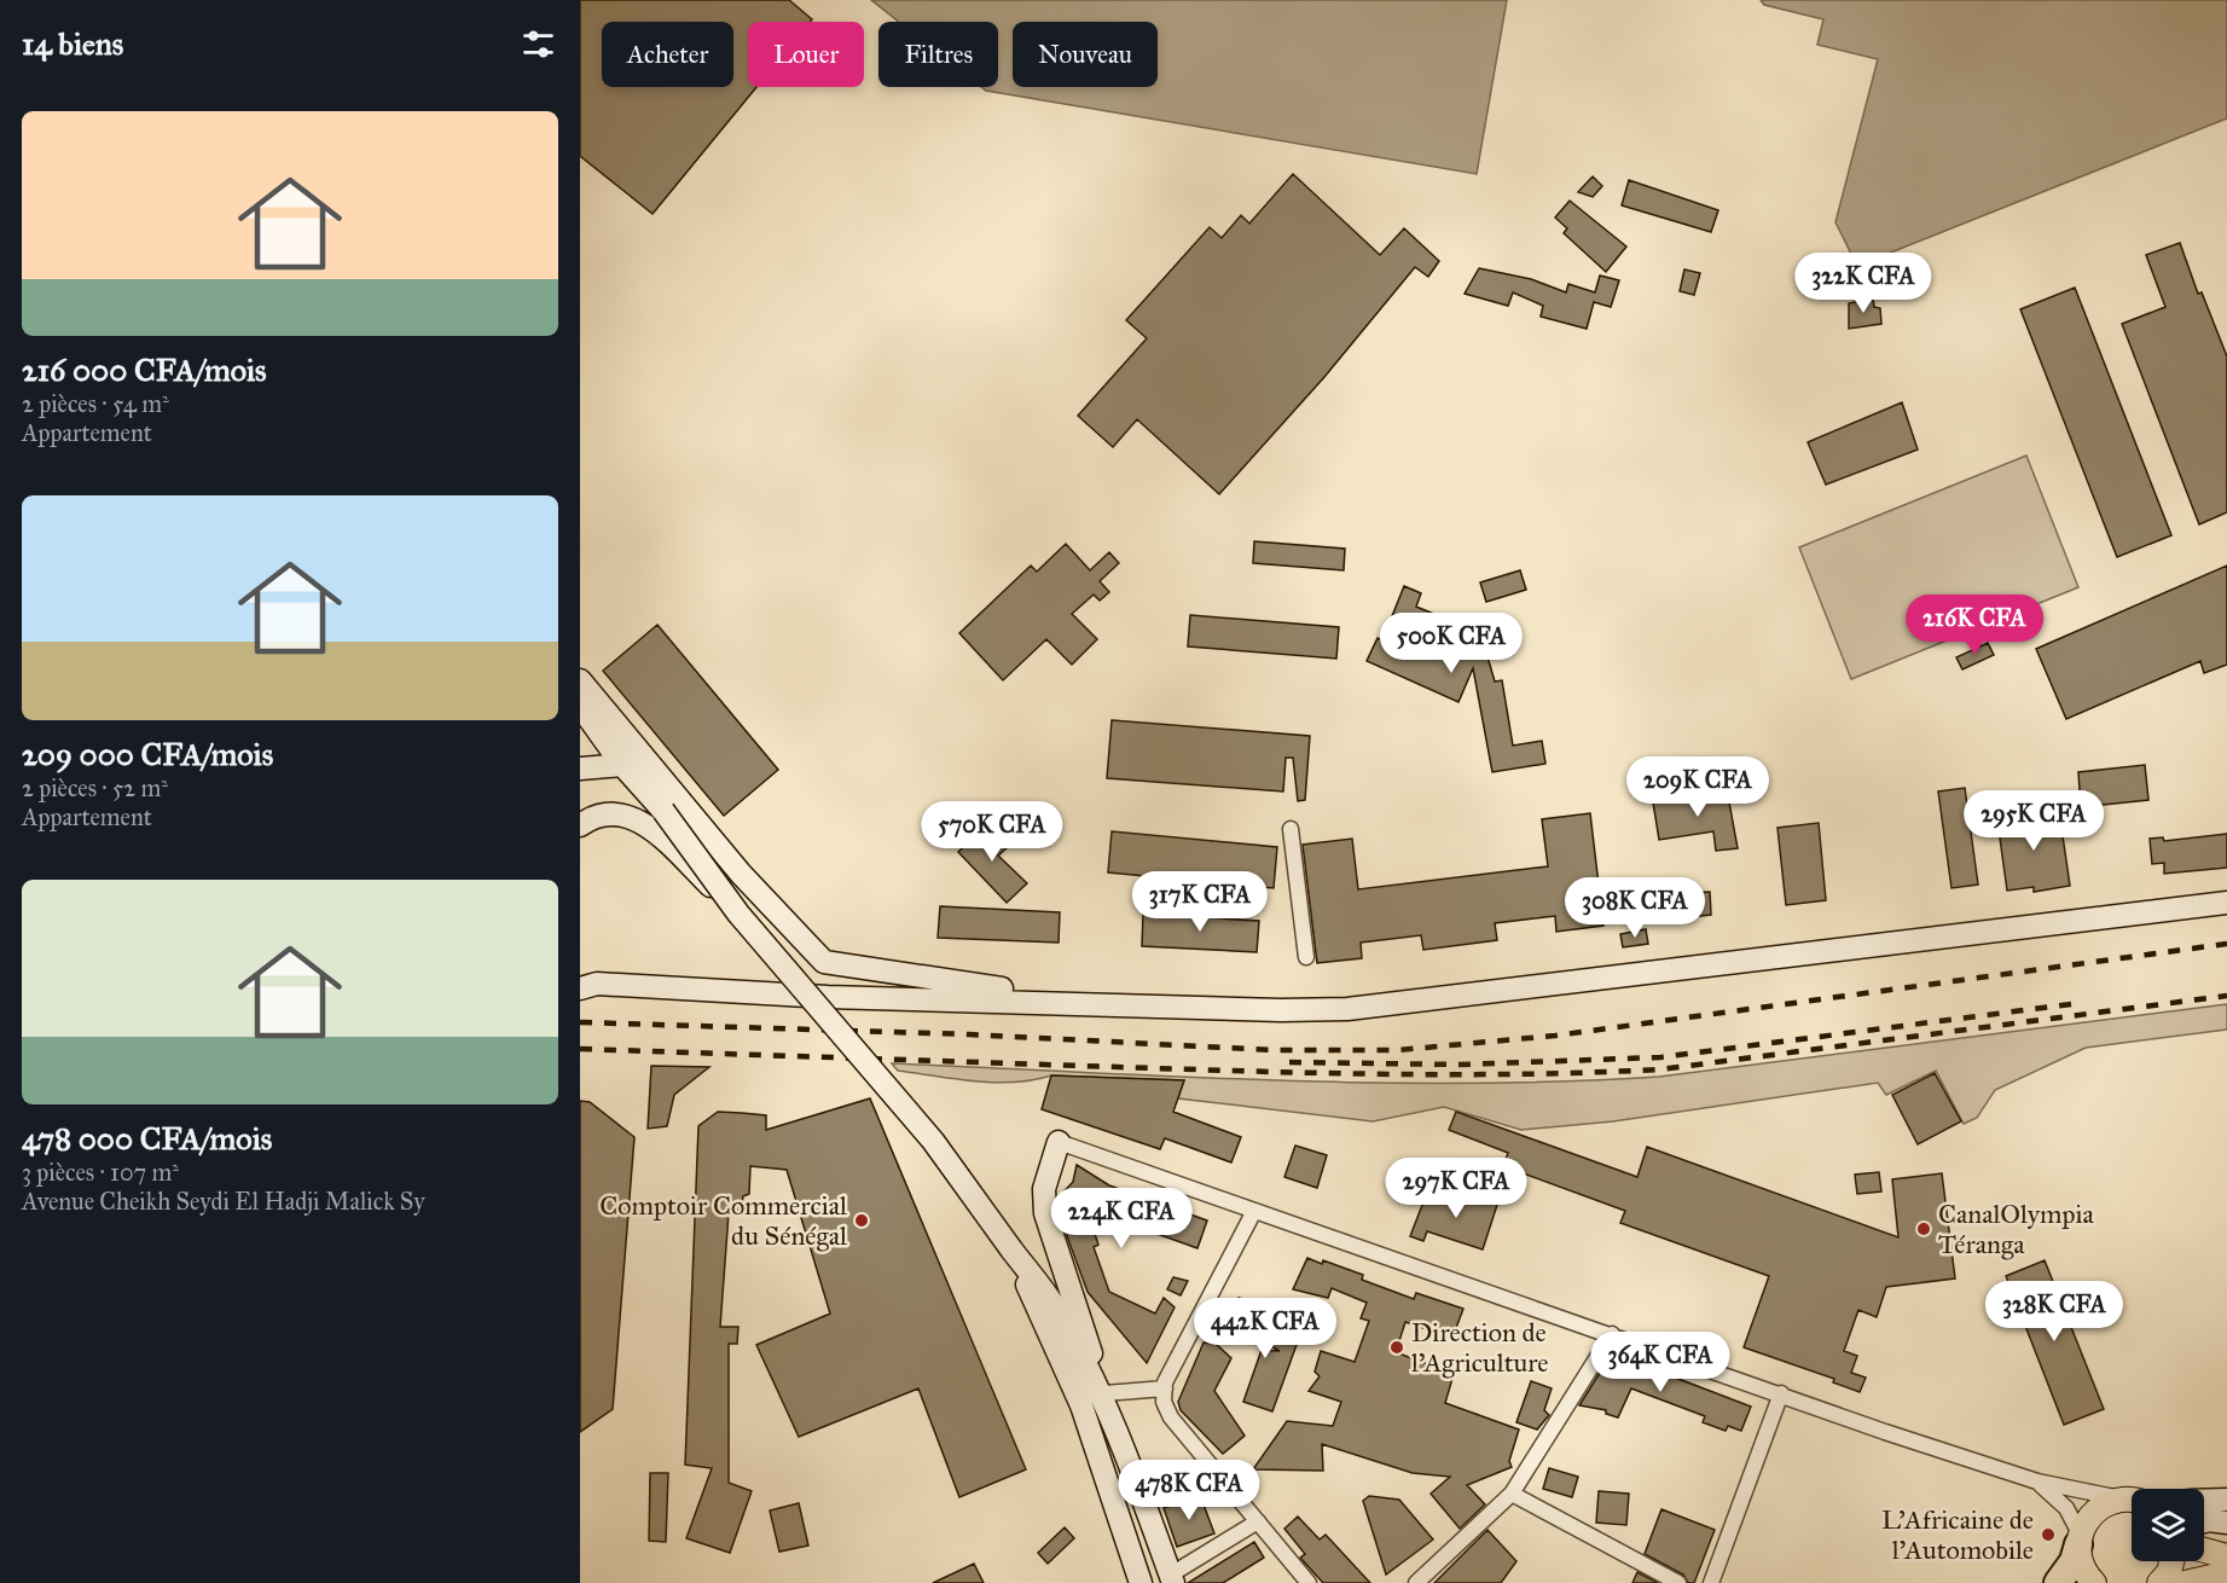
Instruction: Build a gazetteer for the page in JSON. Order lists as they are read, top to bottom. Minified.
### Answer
{"places":["Comptoir Commercial du Sénégal","CanalOlympia Téranga","Direction de l'Agriculture","L'Africaine de l'Automobile"],"page":{"heading":"14 biens","chip":["Acheter","Louer","Filtres","Nouveau"],"list":[{"name":"216 000 CFA/mois","note":"2 pièces · 54 m² · Appartement"},{"name":"209 000 CFA/mois","note":"2 pièces · 52 m² · Appartement"},{"name":"478 000 CFA/mois","note":"3 pièces · 107 m² · Avenue Cheikh Seydi El Hadji Malick Sy"}],"price":["322K CFA","216K CFA","500K CFA","209K CFA","295K CFA","570K CFA","317K CFA","308K CFA","297K CFA","224K CFA","328K CFA","442K CFA","364K CFA","478K CFA"]}}
